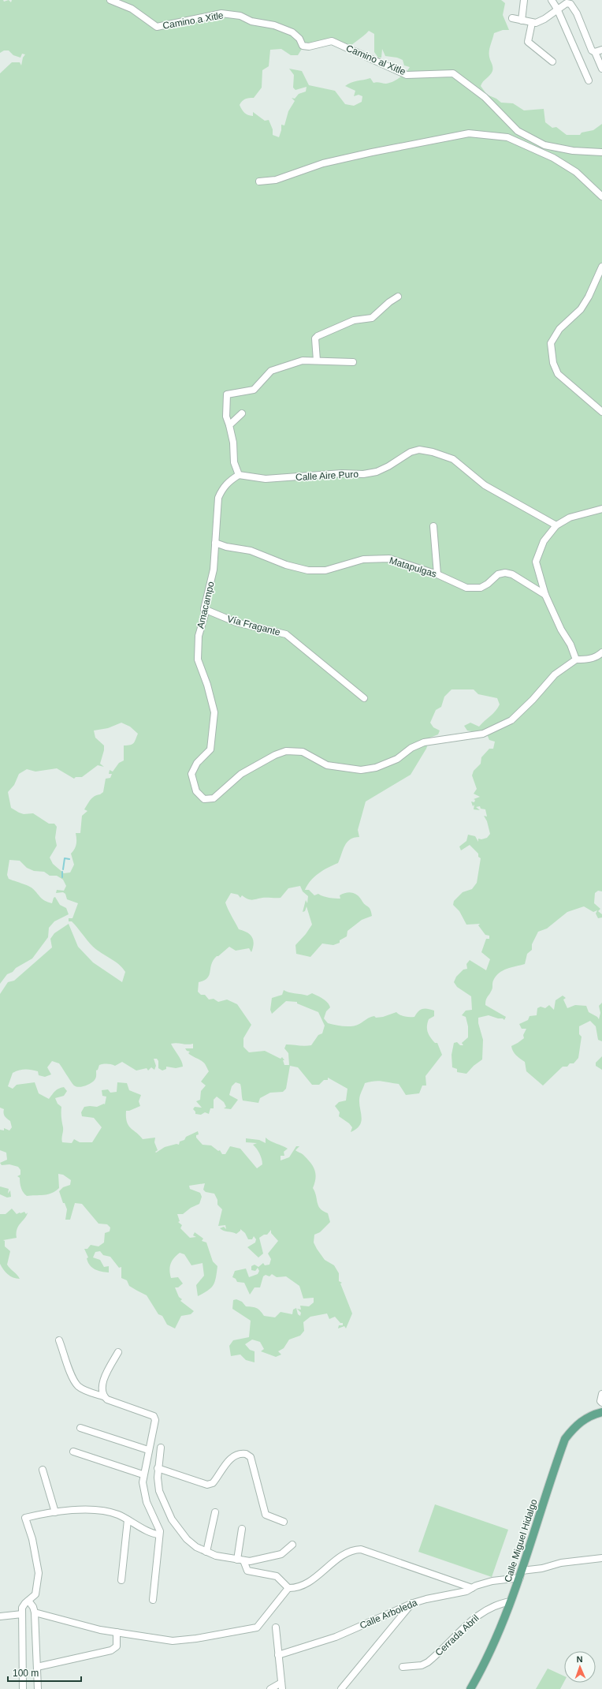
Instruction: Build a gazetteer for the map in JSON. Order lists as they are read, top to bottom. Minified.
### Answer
{"streets":{"main road":["Calle Miguel Hidalgo"],"street":["Camino a Xitle","Camino al Xitle","Calle Aire Puro","Matapulgas","Amacampo","Vía Fragante","Calle Arboleda","Cerrada Abril"]},"crossings":[["Camino a Xitle","Camino al Xitle"],["Calle Aire Puro","Amacampo"],["Matapulgas","Amacampo"],["Amacampo","Vía Fragante"],["Calle Miguel Hidalgo","Calle Arboleda"],["Calle Miguel Hidalgo","Cerrada Abril"]],"scale_bar":"100 m","north":"top"}
